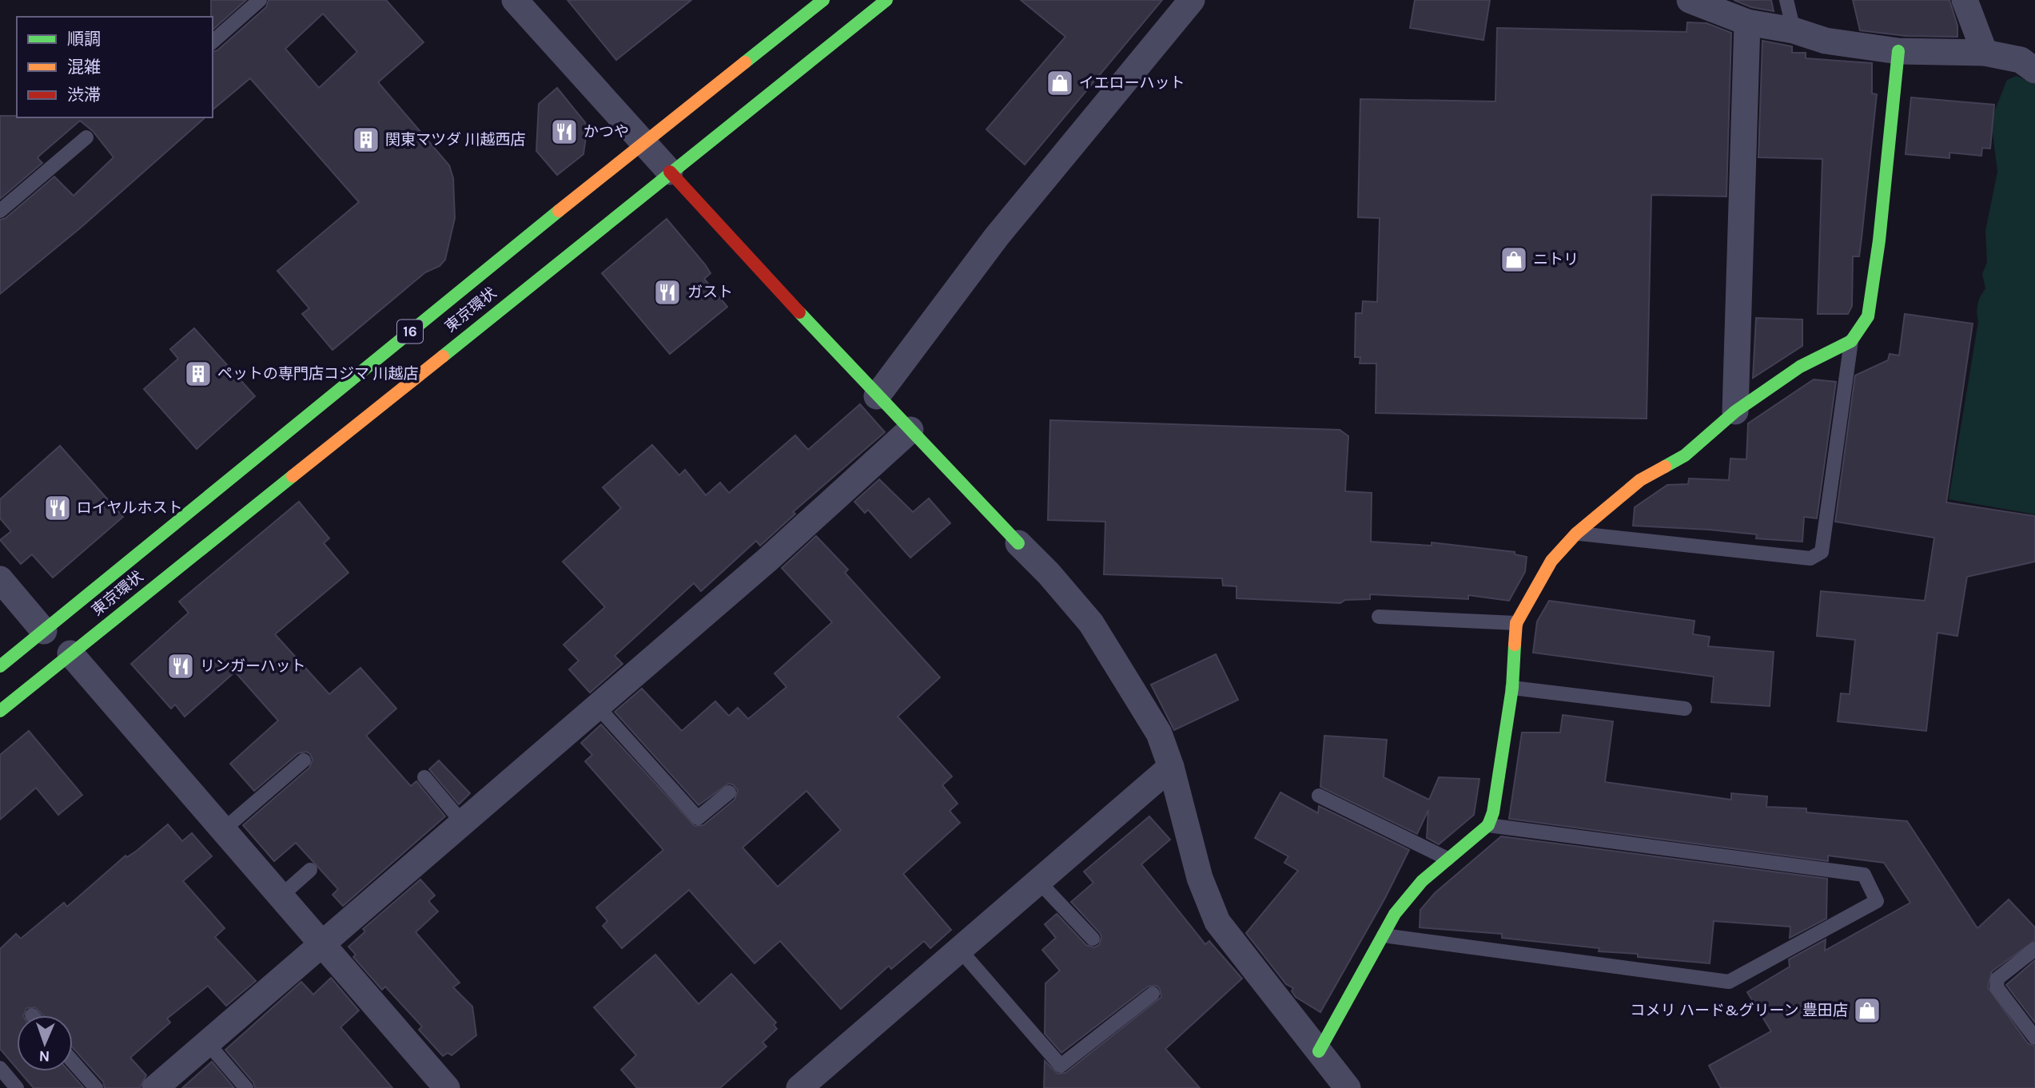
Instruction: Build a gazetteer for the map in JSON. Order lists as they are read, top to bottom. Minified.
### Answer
{"streets":{"main road":["東京環状","16"]},"places":{"shop":["イエローハット","ニトリ","コメリ ハード&グリーン 豊田店"],"restaurant":["かつや","ガスト","ロイヤルホスト","リンガーハット"],"building":["関東マツダ 川越西店","ペットの専門店コジマ 川越店"]},"legend":["順調","混雑","渋滞"],"north":"bottom"}
